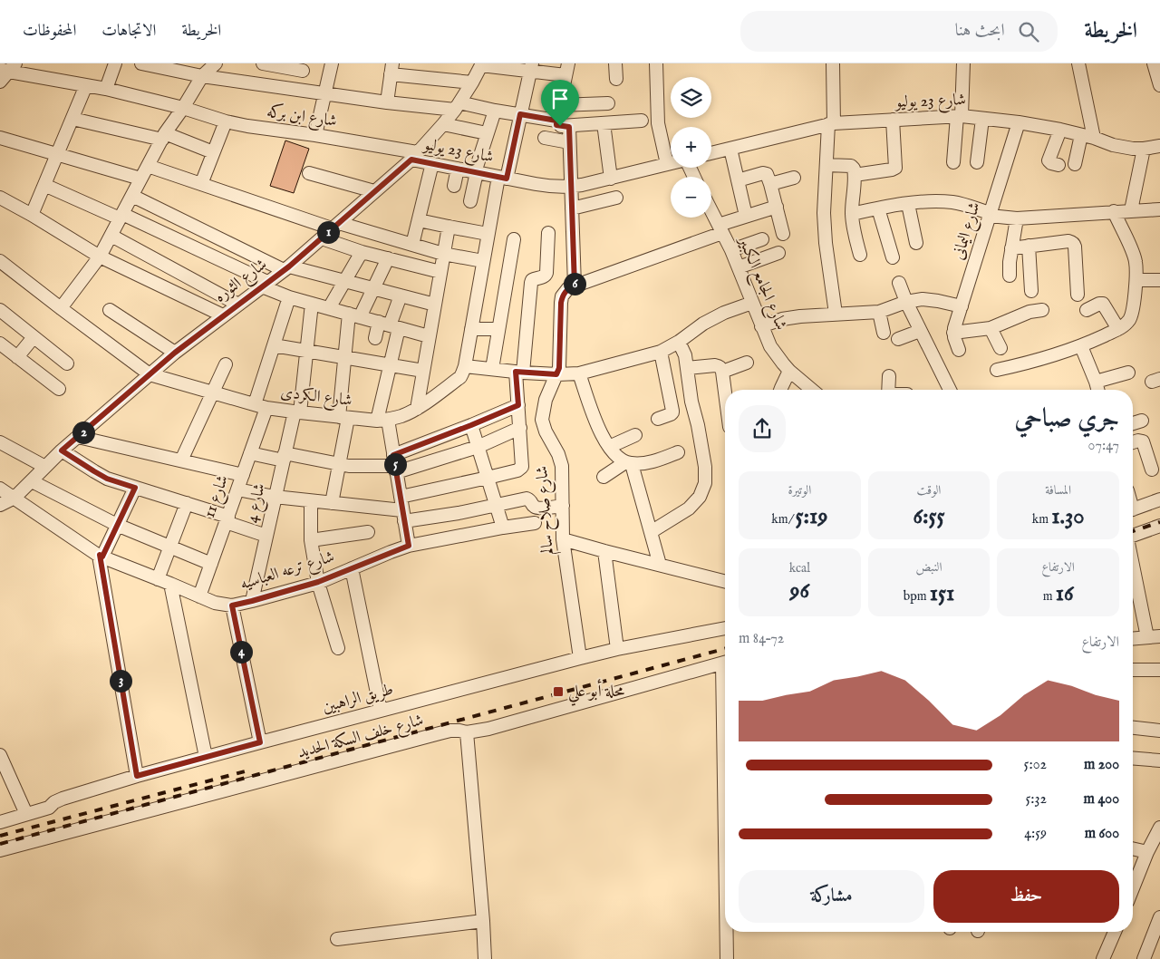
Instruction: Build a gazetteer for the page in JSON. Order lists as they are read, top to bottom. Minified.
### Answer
{"streets":{"street":["شارع 23 يوليو","شارع ابن بركه","شارع اليمانى","شارع الثوره","شارع الجامع الكبير","شارع الكردى","شارع 11","شارع 4","شارع صلاح سالم","شارع ترعه العباسيه","طريق الراهبين","شارع خلف السكة الحديد"]},"crossings":[["شارع 23 يوليو","شارع ابن بركه"],["شارع 23 يوليو","شارع اليمانى"],["شارع 23 يوليو","شارع الثوره"],["شارع ابن بركه","شارع الثوره"],["شارع الثوره","شارع الكردى"],["شارع الثوره","شارع ترعه العباسيه"],["شارع الكردى","شارع 11"],["شارع الكردى","شارع 4"],["شارع 11","شارع ترعه العباسيه"],["شارع 4","شارع ترعه العباسيه"],["شارع صلاح سالم","طريق الراهبين"]],"places":{"transit":["محلة أبو علي"]},"page":{"header":"الخريطة","search":"ابحث هنا","nav":["الخريطة","الاتجاهات","المحفوظات"],"map_buttons":["+","−"],"pins":["1","6","2","5","4","3"],"heading":["جري صباحي","07:47"],"stats":[["المسافة","1.30 km"],["الوقت","6:55"],["الوتيرة","5:19 /km"],["الارتفاع","16 m"],["النبض","151 bpm"],["kcal","96"]],"chart":["الارتفاع","72–84 m"],"list":[{"name":"200 m","note":"5:02"},{"name":"400 m","note":"5:32"},{"name":"600 m","note":"4:59"}],"buttons":["حفظ","مشاركة"]}}
